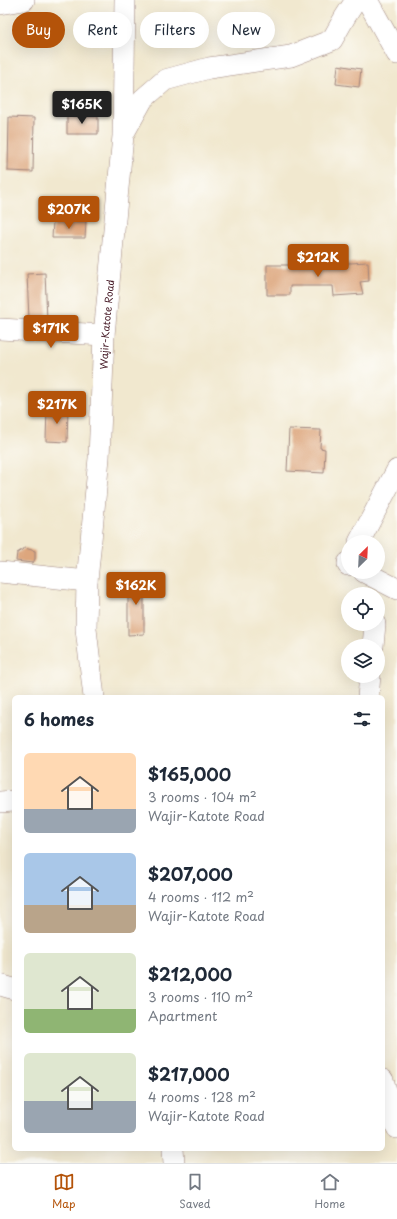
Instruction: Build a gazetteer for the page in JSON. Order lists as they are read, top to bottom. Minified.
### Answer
{"streets":{"street":["Wajir-Katote Road"]},"north":"top right","page":{"chip":["Buy","Rent","Filters","New"],"price":["$165K","$207K","$212K","$171K","$217K","$162K"],"heading":"6 homes","list":[{"name":"$165,000","note":"3 rooms · 104 m² · Wajir-Katote Road"},{"name":"$207,000","note":"4 rooms · 112 m² · Wajir-Katote Road"},{"name":"$212,000","note":"3 rooms · 110 m² · Apartment"},{"name":"$217,000","note":"4 rooms · 128 m² · Wajir-Katote Road"}],"tabs":["Map","Saved","Home"]}}
